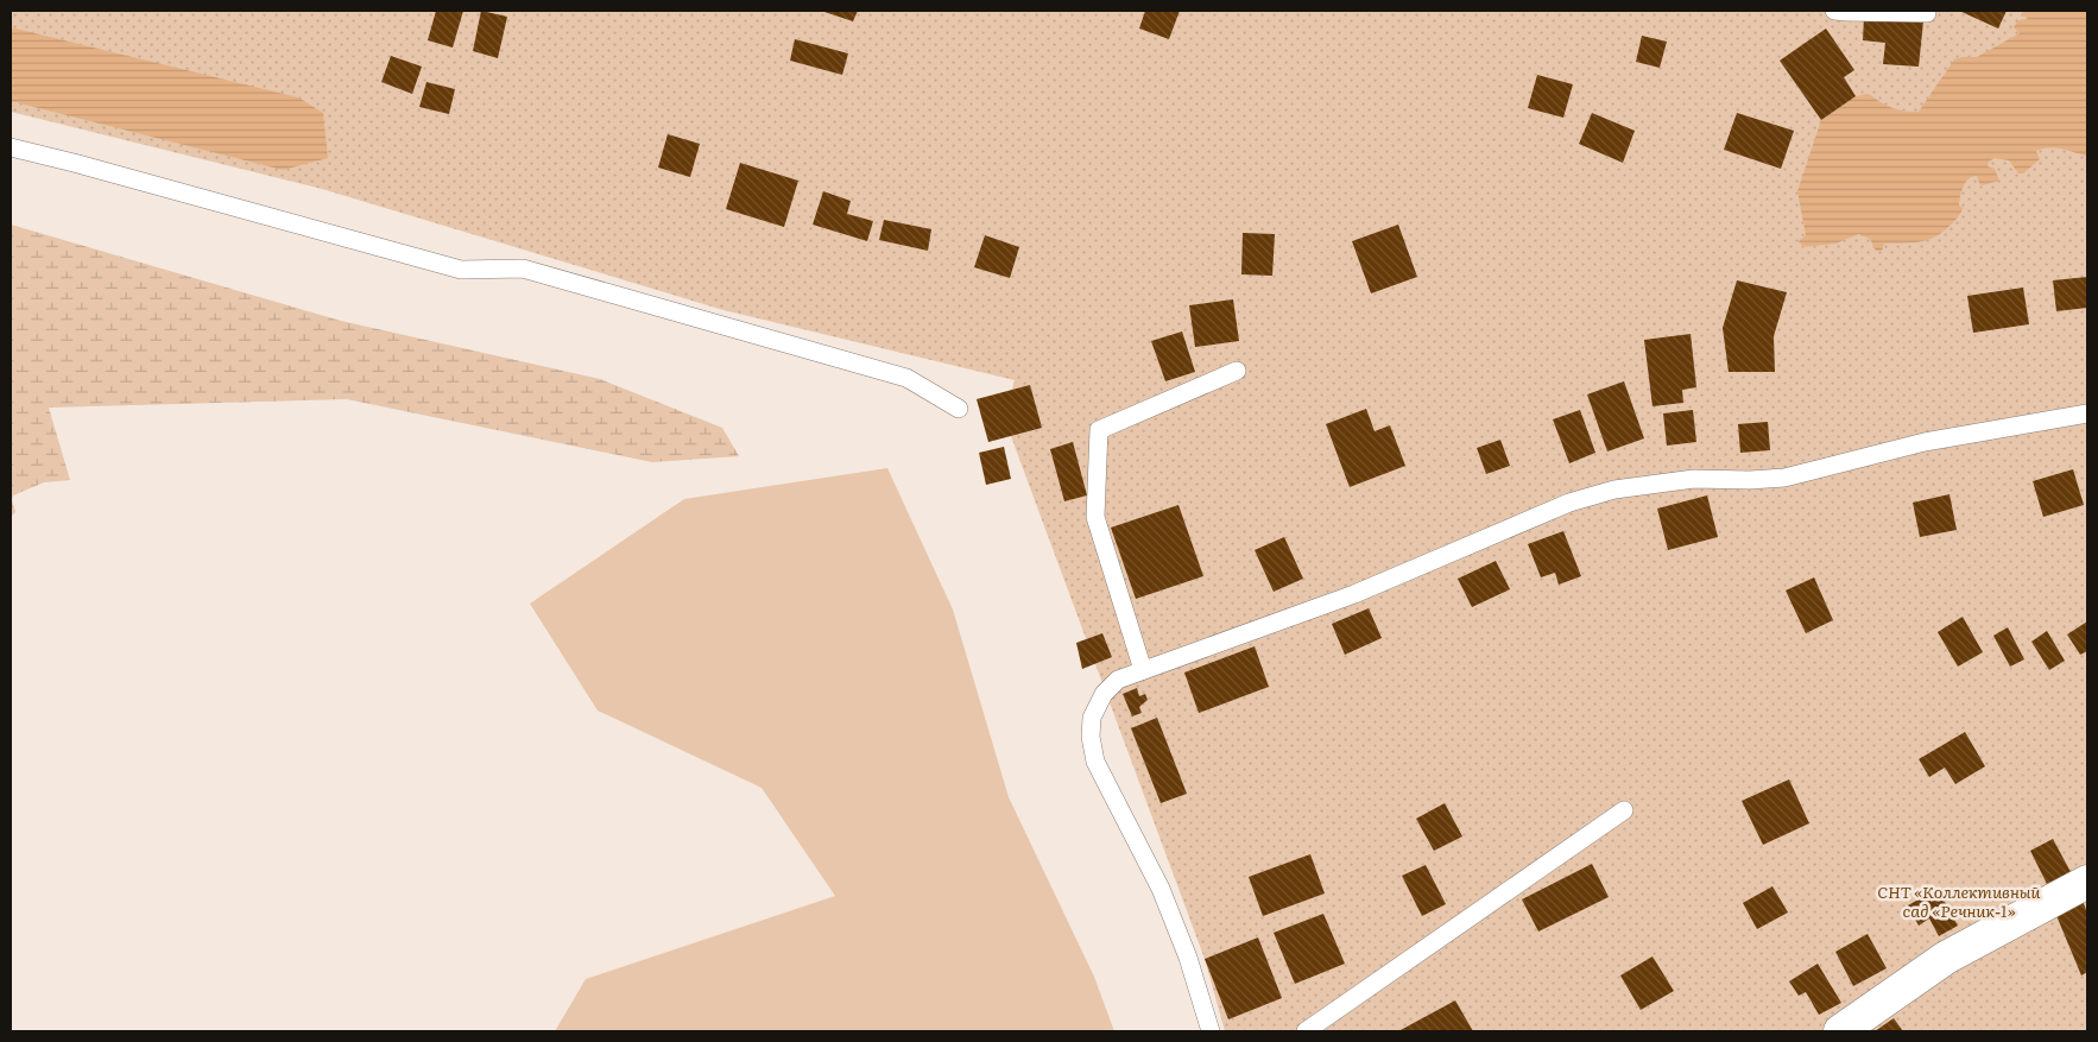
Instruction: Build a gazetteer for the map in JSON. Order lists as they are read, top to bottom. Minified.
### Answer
{"parks":["СНТ «Коллективный сад «Речник-1»"]}
